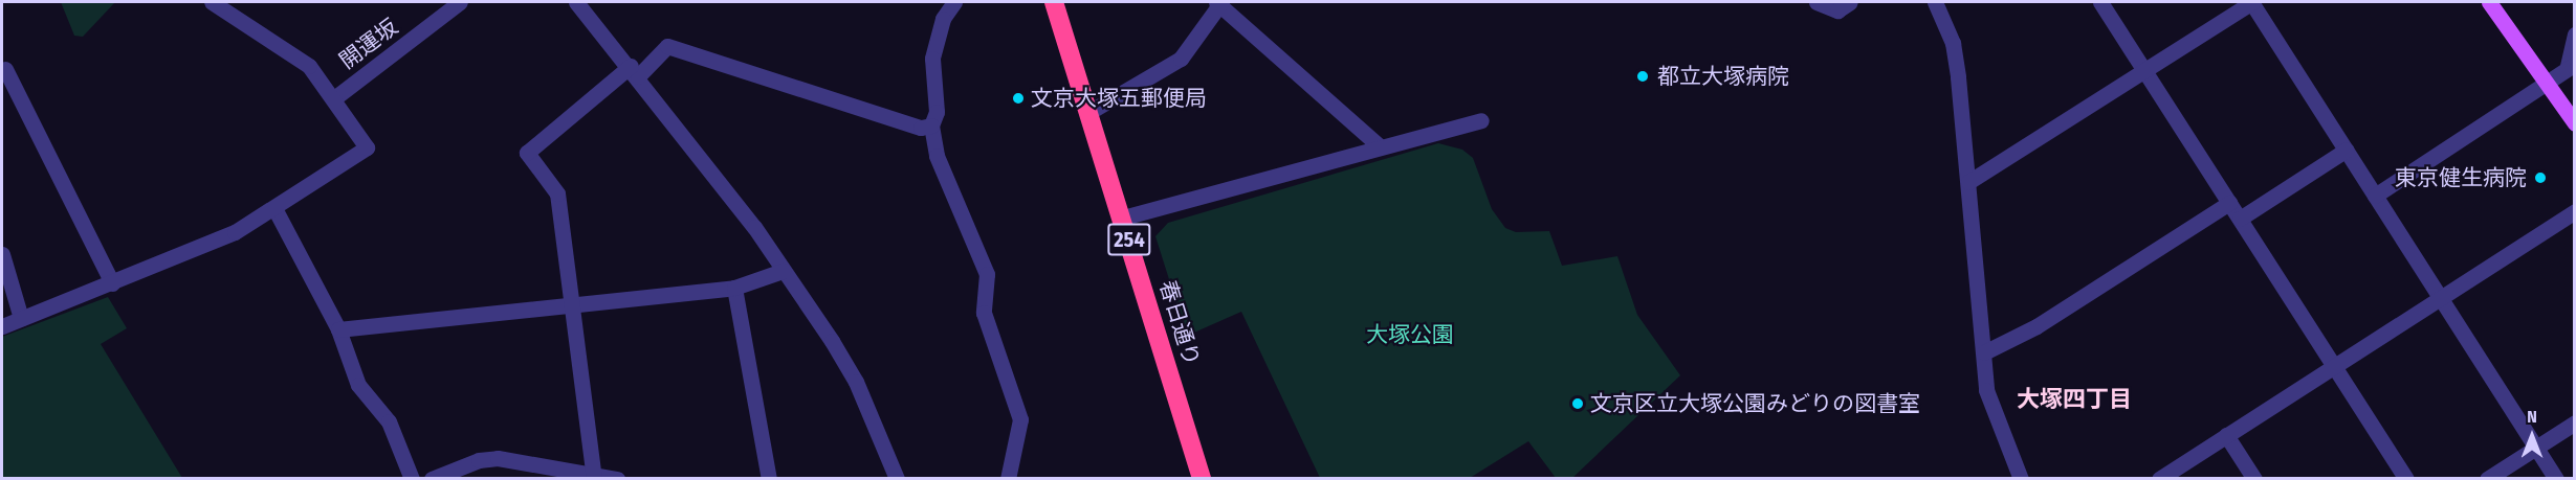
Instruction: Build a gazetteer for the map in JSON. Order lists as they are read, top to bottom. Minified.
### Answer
{"streets":{"highway":["254","春日通り"],"street":["開運坂"]},"districts":["大塚四丁目"],"parks":["大塚公園"],"places":["都立大塚病院","文京大塚五郵便局","東京健生病院","文京区立大塚公園みどりの図書室"],"north":"top"}
